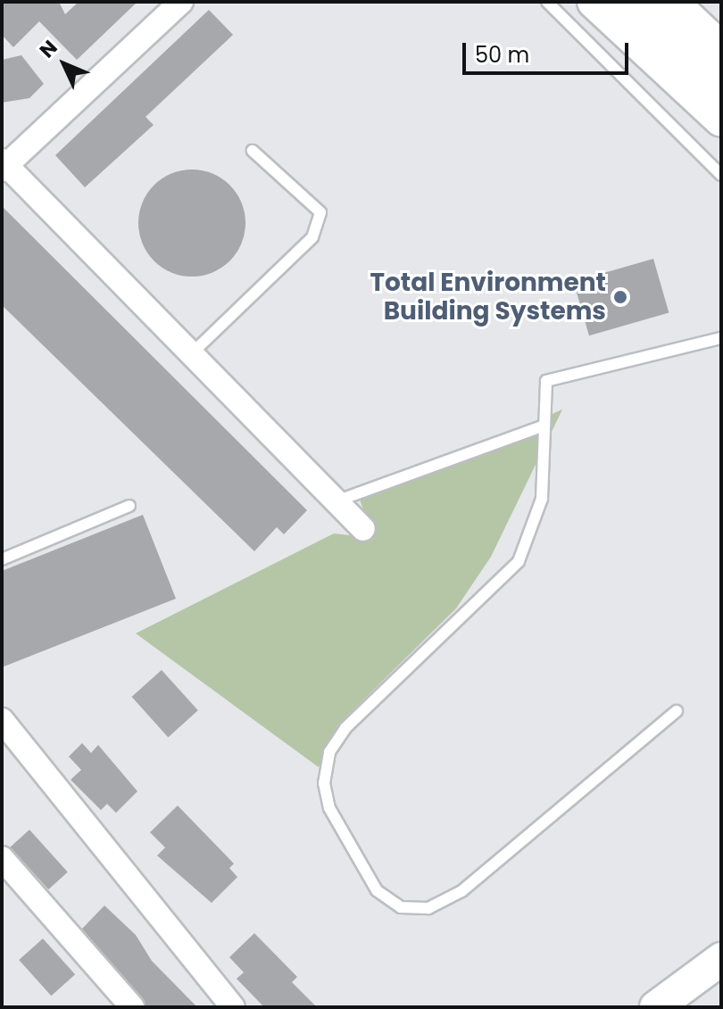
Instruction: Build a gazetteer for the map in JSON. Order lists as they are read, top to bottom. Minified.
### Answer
{"places":["Total Environment Building Systems"],"scale_bar":"50 m","north":"top left"}
